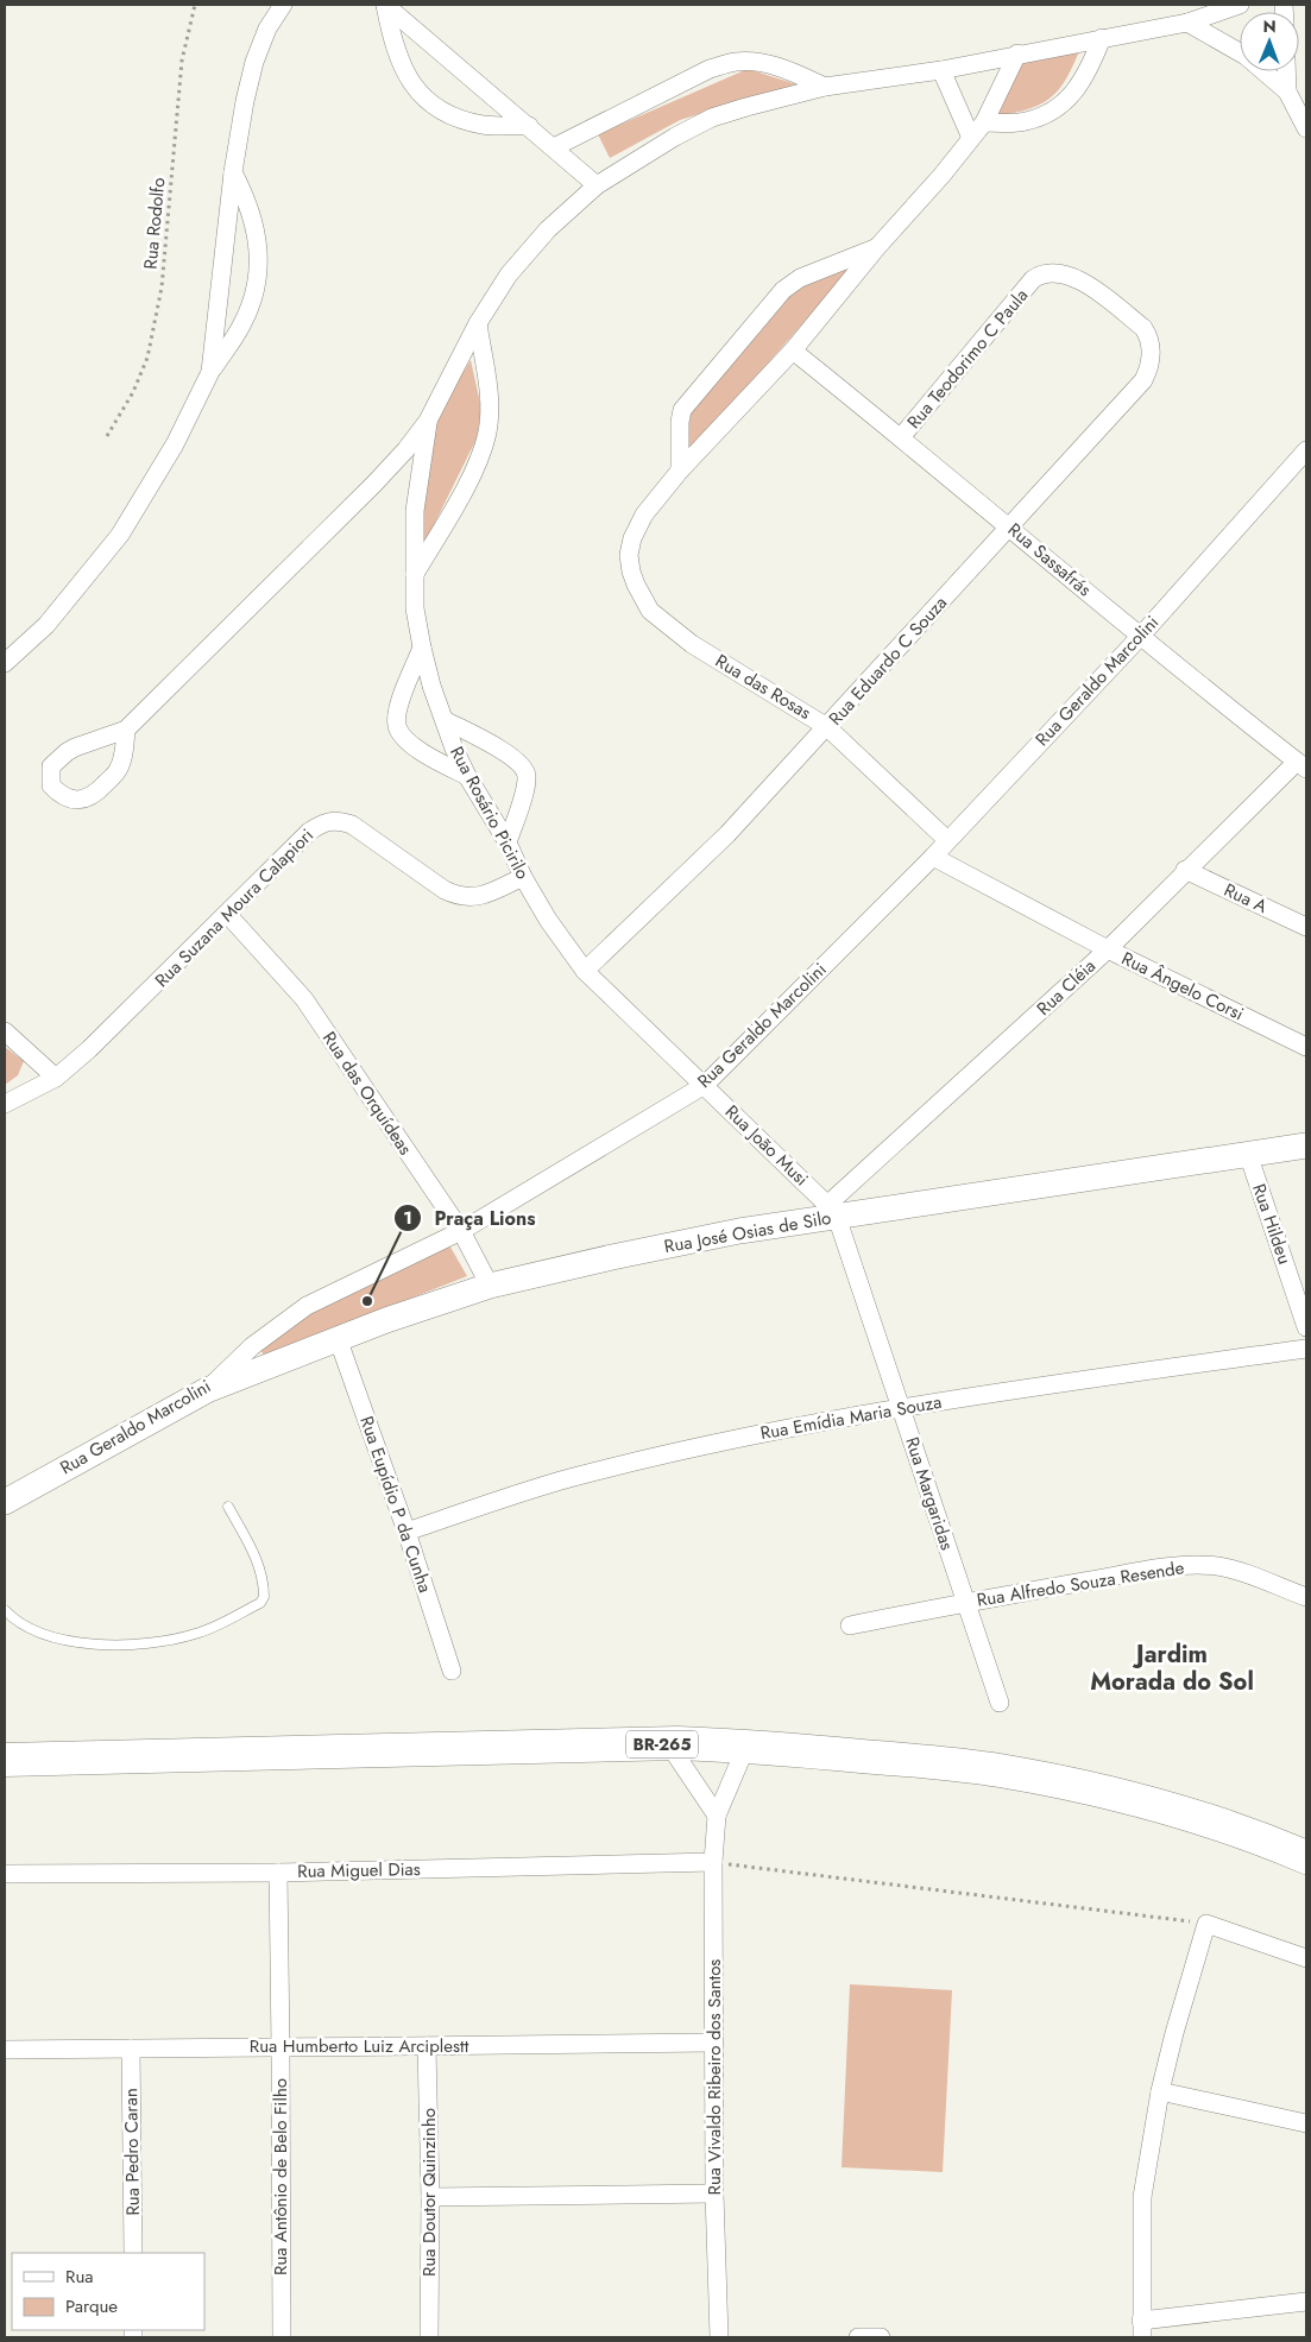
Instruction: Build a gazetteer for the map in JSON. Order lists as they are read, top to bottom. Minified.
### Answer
{"streets":{"highway":["BR-265"],"street":["Rua Teodorimo C Paula","Rua Sassafrás","Rua Eduardo C Souza","Rua Geraldo Marcolini","Rua das Rosas","Rua Rosário Picirilo","Rua A","Rua Suzana Moura Calapiori","Rua Ângelo Corsi","Rua Cléia","Rua das Orquídeas","Rua João Musi","Rua Hildeu","Rua José Osias de Silo","Rua Emídia Maria Souza","Rua Margaridas","Rua Eupídio P da Cunha","Rua Alfredo Souza Resende","Rua Miguel Dias","Rua Humberto Luiz Arciplestt","Rua Vivaldo Ribeiro dos Santos","Rua Pedro Caran","Rua Antônio de Belo Filho","Rua Doutor Quinzinho"],"path":["Rua Rodolfo"]},"crossings":[["Rua Teodorimo C Paula","Rua Sassafrás"],["Rua Teodorimo C Paula","Rua Eduardo C Souza"],["Rua Sassafrás","Rua Eduardo C Souza"],["Rua Sassafrás","Rua Geraldo Marcolini"],["Rua Sassafrás","Rua das Rosas"],["Rua Sassafrás","Rua Cléia"],["Rua Eduardo C Souza","Rua das Rosas"],["Rua Eduardo C Souza","Rua Rosário Picirilo"],["Rua Eduardo C Souza","Rua João Musi"],["Rua Geraldo Marcolini","Rua das Rosas"],["Rua Geraldo Marcolini","Rua Ângelo Corsi"],["Rua Geraldo Marcolini","Rua das Orquídeas"],["Rua Geraldo Marcolini","Rua João Musi"],["Rua Geraldo Marcolini","Rua José Osias de Silo"],["Rua Rosário Picirilo","Rua Suzana Moura Calapiori"],["Rua Rosário Picirilo","Rua João Musi"],["Rua A","Rua Cléia"],["Rua Suzana Moura Calapiori","Rua das Orquídeas"],["Rua Ângelo Corsi","Rua Cléia"],["Rua Cléia","Rua João Musi"],["Rua Cléia","Rua José Osias de Silo"],["Rua Cléia","Rua Margaridas"],["Rua das Orquídeas","Rua José Osias de Silo"],["Rua João Musi","Rua José Osias de Silo"],["Rua João Musi","Rua Margaridas"],["Rua Hildeu","Rua José Osias de Silo"],["Rua José Osias de Silo","Rua Margaridas"],["Rua José Osias de Silo","Rua Eupídio P da Cunha"],["Rua Emídia Maria Souza","Rua Margaridas"],["Rua Emídia Maria Souza","Rua Eupídio P da Cunha"],["Rua Margaridas","Rua Alfredo Souza Resende"],["BR-265","Rua Vivaldo Ribeiro dos Santos"],["Rua Miguel Dias","Rua Vivaldo Ribeiro dos Santos"],["Rua Miguel Dias","Rua Antônio de Belo Filho"],["Rua Humberto Luiz Arciplestt","Rua Vivaldo Ribeiro dos Santos"],["Rua Humberto Luiz Arciplestt","Rua Pedro Caran"],["Rua Humberto Luiz Arciplestt","Rua Antônio de Belo Filho"],["Rua Humberto Luiz Arciplestt","Rua Doutor Quinzinho"]],"districts":["Jardim Morada do Sol"],"places":["Praça Lions"],"legend":["Rua","Parque"],"north":"top"}
